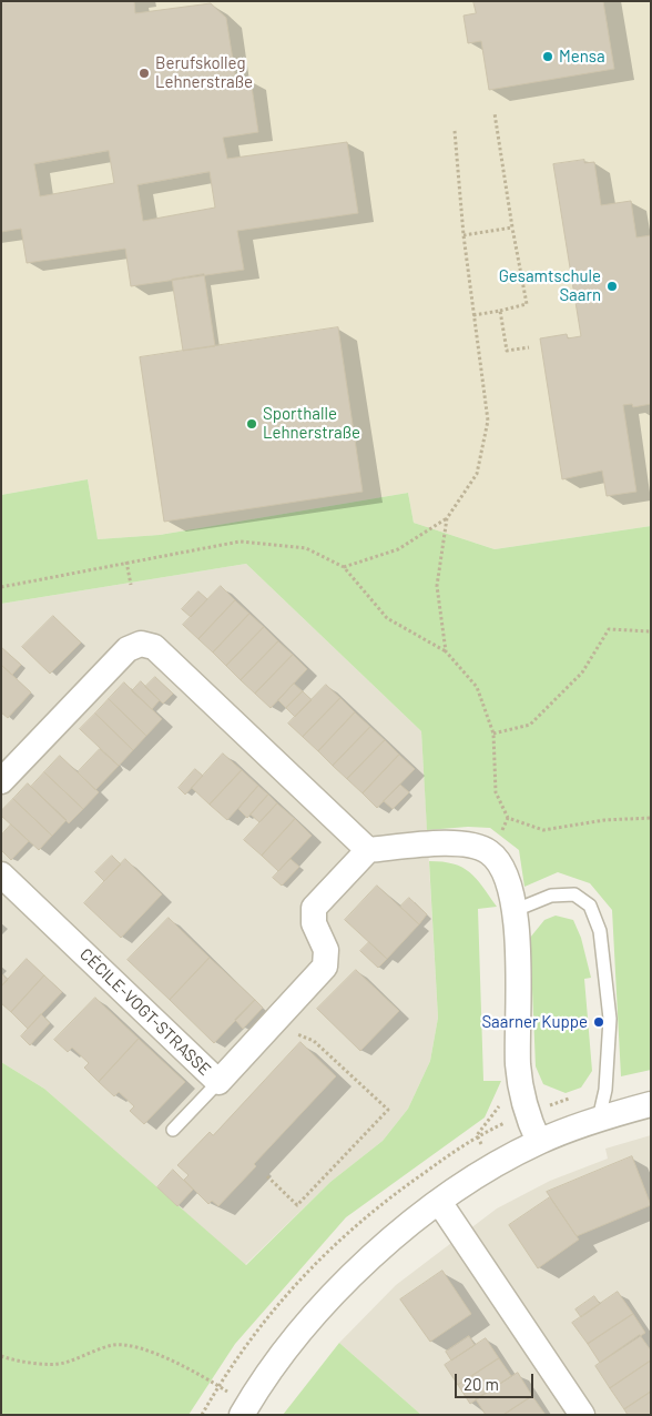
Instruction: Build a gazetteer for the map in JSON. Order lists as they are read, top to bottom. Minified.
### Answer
{"streets":{"street":["CÉCILE-VOGT-STRASSE"]},"places":["Mensa","Berufskolleg Lehnerstraße","Gesamtschule Saarn","Sporthalle Lehnerstraße","Saarner Kuppe"],"scale_bar":"20 m"}
